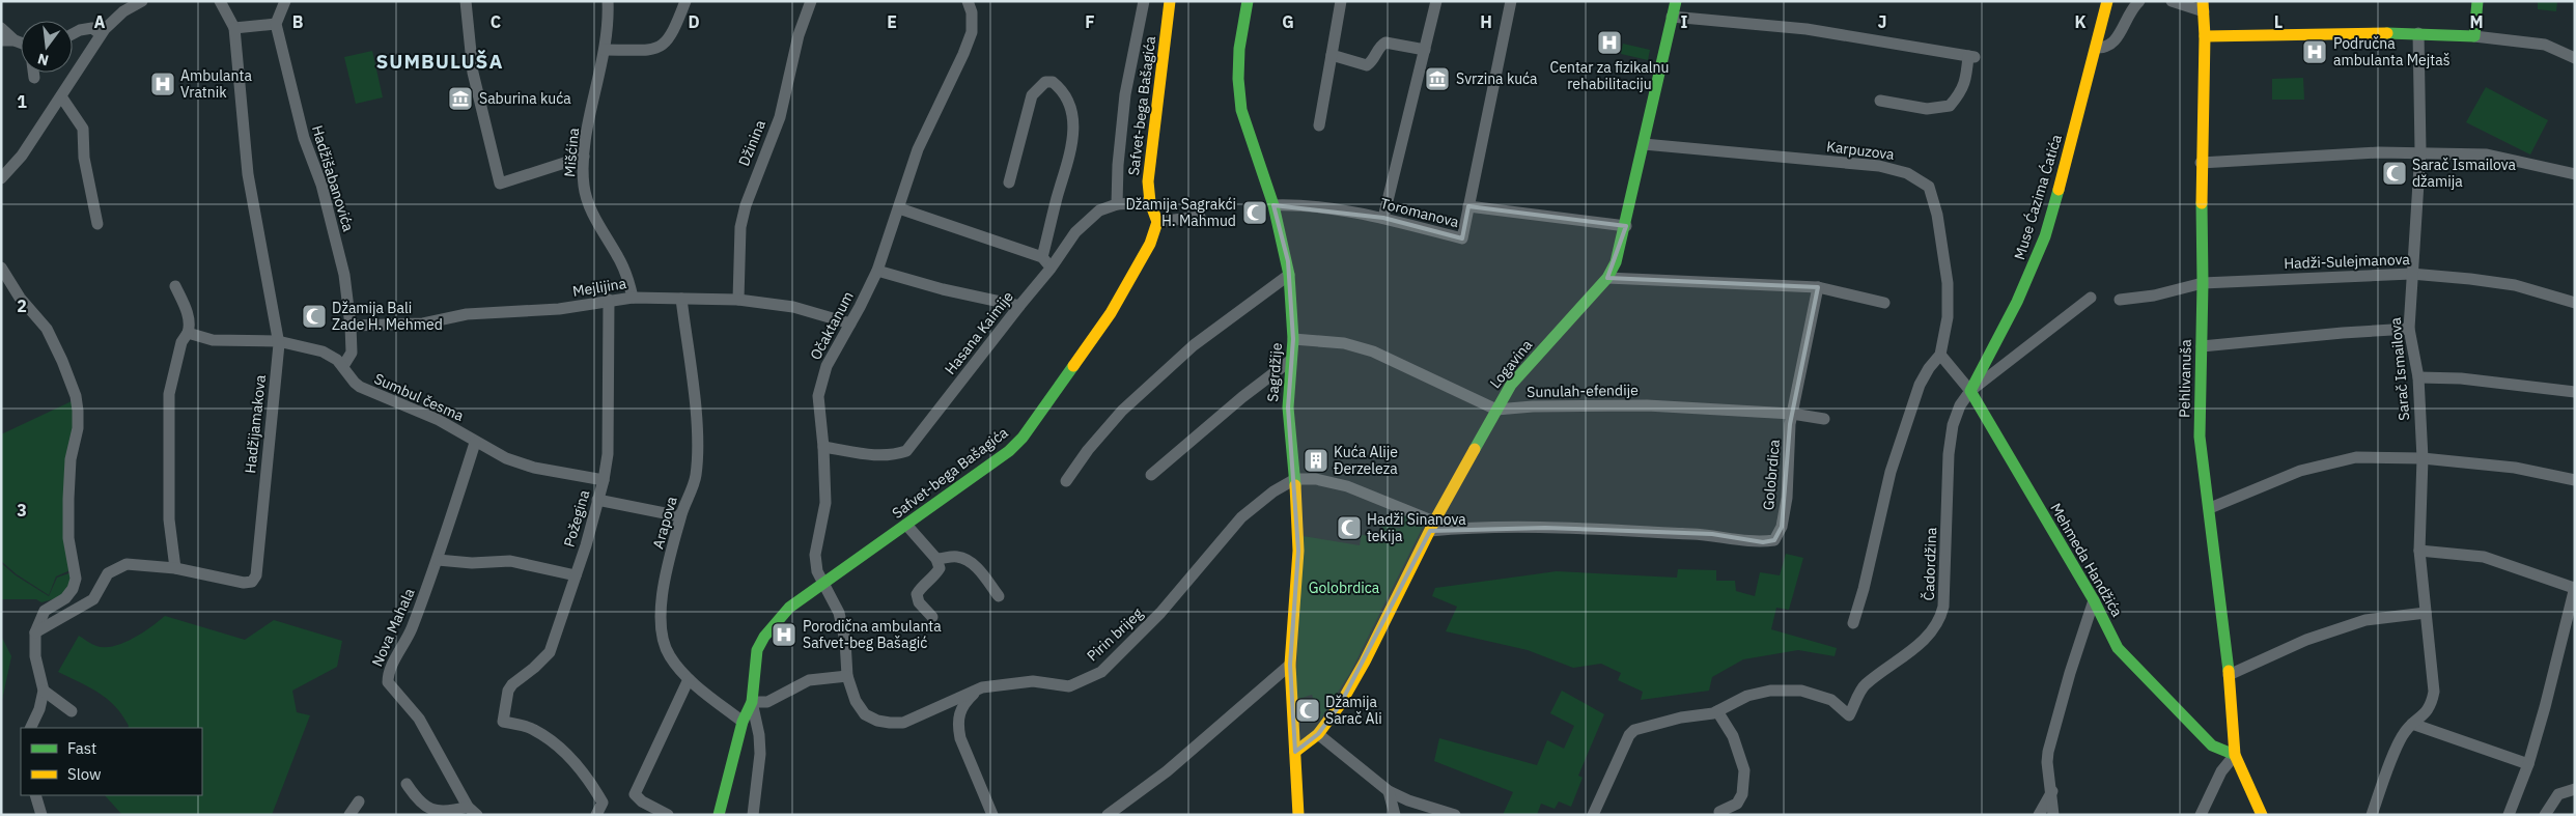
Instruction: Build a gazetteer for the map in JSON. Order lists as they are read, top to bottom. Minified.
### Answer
{"streets":{"street":["Safvet-bega Bašagića","Džinina","Karpuzova","Mišćina","Hadžišabanovića","Muse Ćazima Ćatića","Toromanova","Hadži-Sulejmanova","Mejlijina","Očaktanum","Hasana Kaimije","Logavina","Sarač Ismailova","Sagrdžije","Pehlivanuša","Sunulah-efendije","Sumbul česma","Hadžijamakova","Golobrdica","Požegina","Arapova","Mehmeda Handžića","Čadordžina","Nova Mahala","Pirin brijeg"]},"crossings":[["Safvet-bega Bašagića","Očaktanum"],["Safvet-bega Bašagića","Hasana Kaimije"],["Safvet-bega Bašagića","Arapova"],["Džinina","Mejlijina"],["Karpuzova","Logavina"],["Karpuzova","Mehmeda Handžića"],["Mišćina","Mejlijina"],["Hadžišabanovića","Mejlijina"],["Hadžišabanovića","Sumbul česma"],["Muse Ćazima Ćatića","Mehmeda Handžića"],["Muse Ćazima Ćatića","Čadordžina"],["Toromanova","Logavina"],["Toromanova","Sagrdžije"],["Hadži-Sulejmanova","Sarač Ismailova"],["Hadži-Sulejmanova","Pehlivanuša"],["Mejlijina","Očaktanum"],["Mejlijina","Požegina"],["Mejlijina","Arapova"],["Očaktanum","Hasana Kaimije"],["Očaktanum","Pirin brijeg"],["Logavina","Sagrdžije"],["Logavina","Sunulah-efendije"],["Logavina","Golobrdica"],["Sagrdžije","Pirin brijeg"],["Pehlivanuša","Mehmeda Handžića"],["Sunulah-efendije","Golobrdica"],["Sumbul česma","Hadžijamakova"],["Sumbul česma","Požegina"],["Sumbul česma","Nova Mahala"],["Mehmeda Handžića","Čadordžina"]],"districts":["SUMBULUŠA"],"parks":["Golobrdica"],"places":{"hospital":["Centar za fizikalnu rehabilitaciju","Područna ambulanta Mejtaš","Ambulanta Vratnik","Porodična ambulanta Safvet-beg Bašagić"],"museum":["Svrzina kuća","Saburina kuća"],"mosque":["Sarač Ismailova džamija","Džamija Sagrakći H. Mahmud","Džamija Bali Zade H. Mehmed","Hadži Sinanova tekija","Džamija Sarač Ali"],"building":["Kuća Alije Đerzeleza"]},"legend":["Fast","Slow"],"north":"bottom","grid":{"columns":["A","B","C","D","E","F","G","H","I","J","K","L","M"],"rows":["1","2","3"]}}
